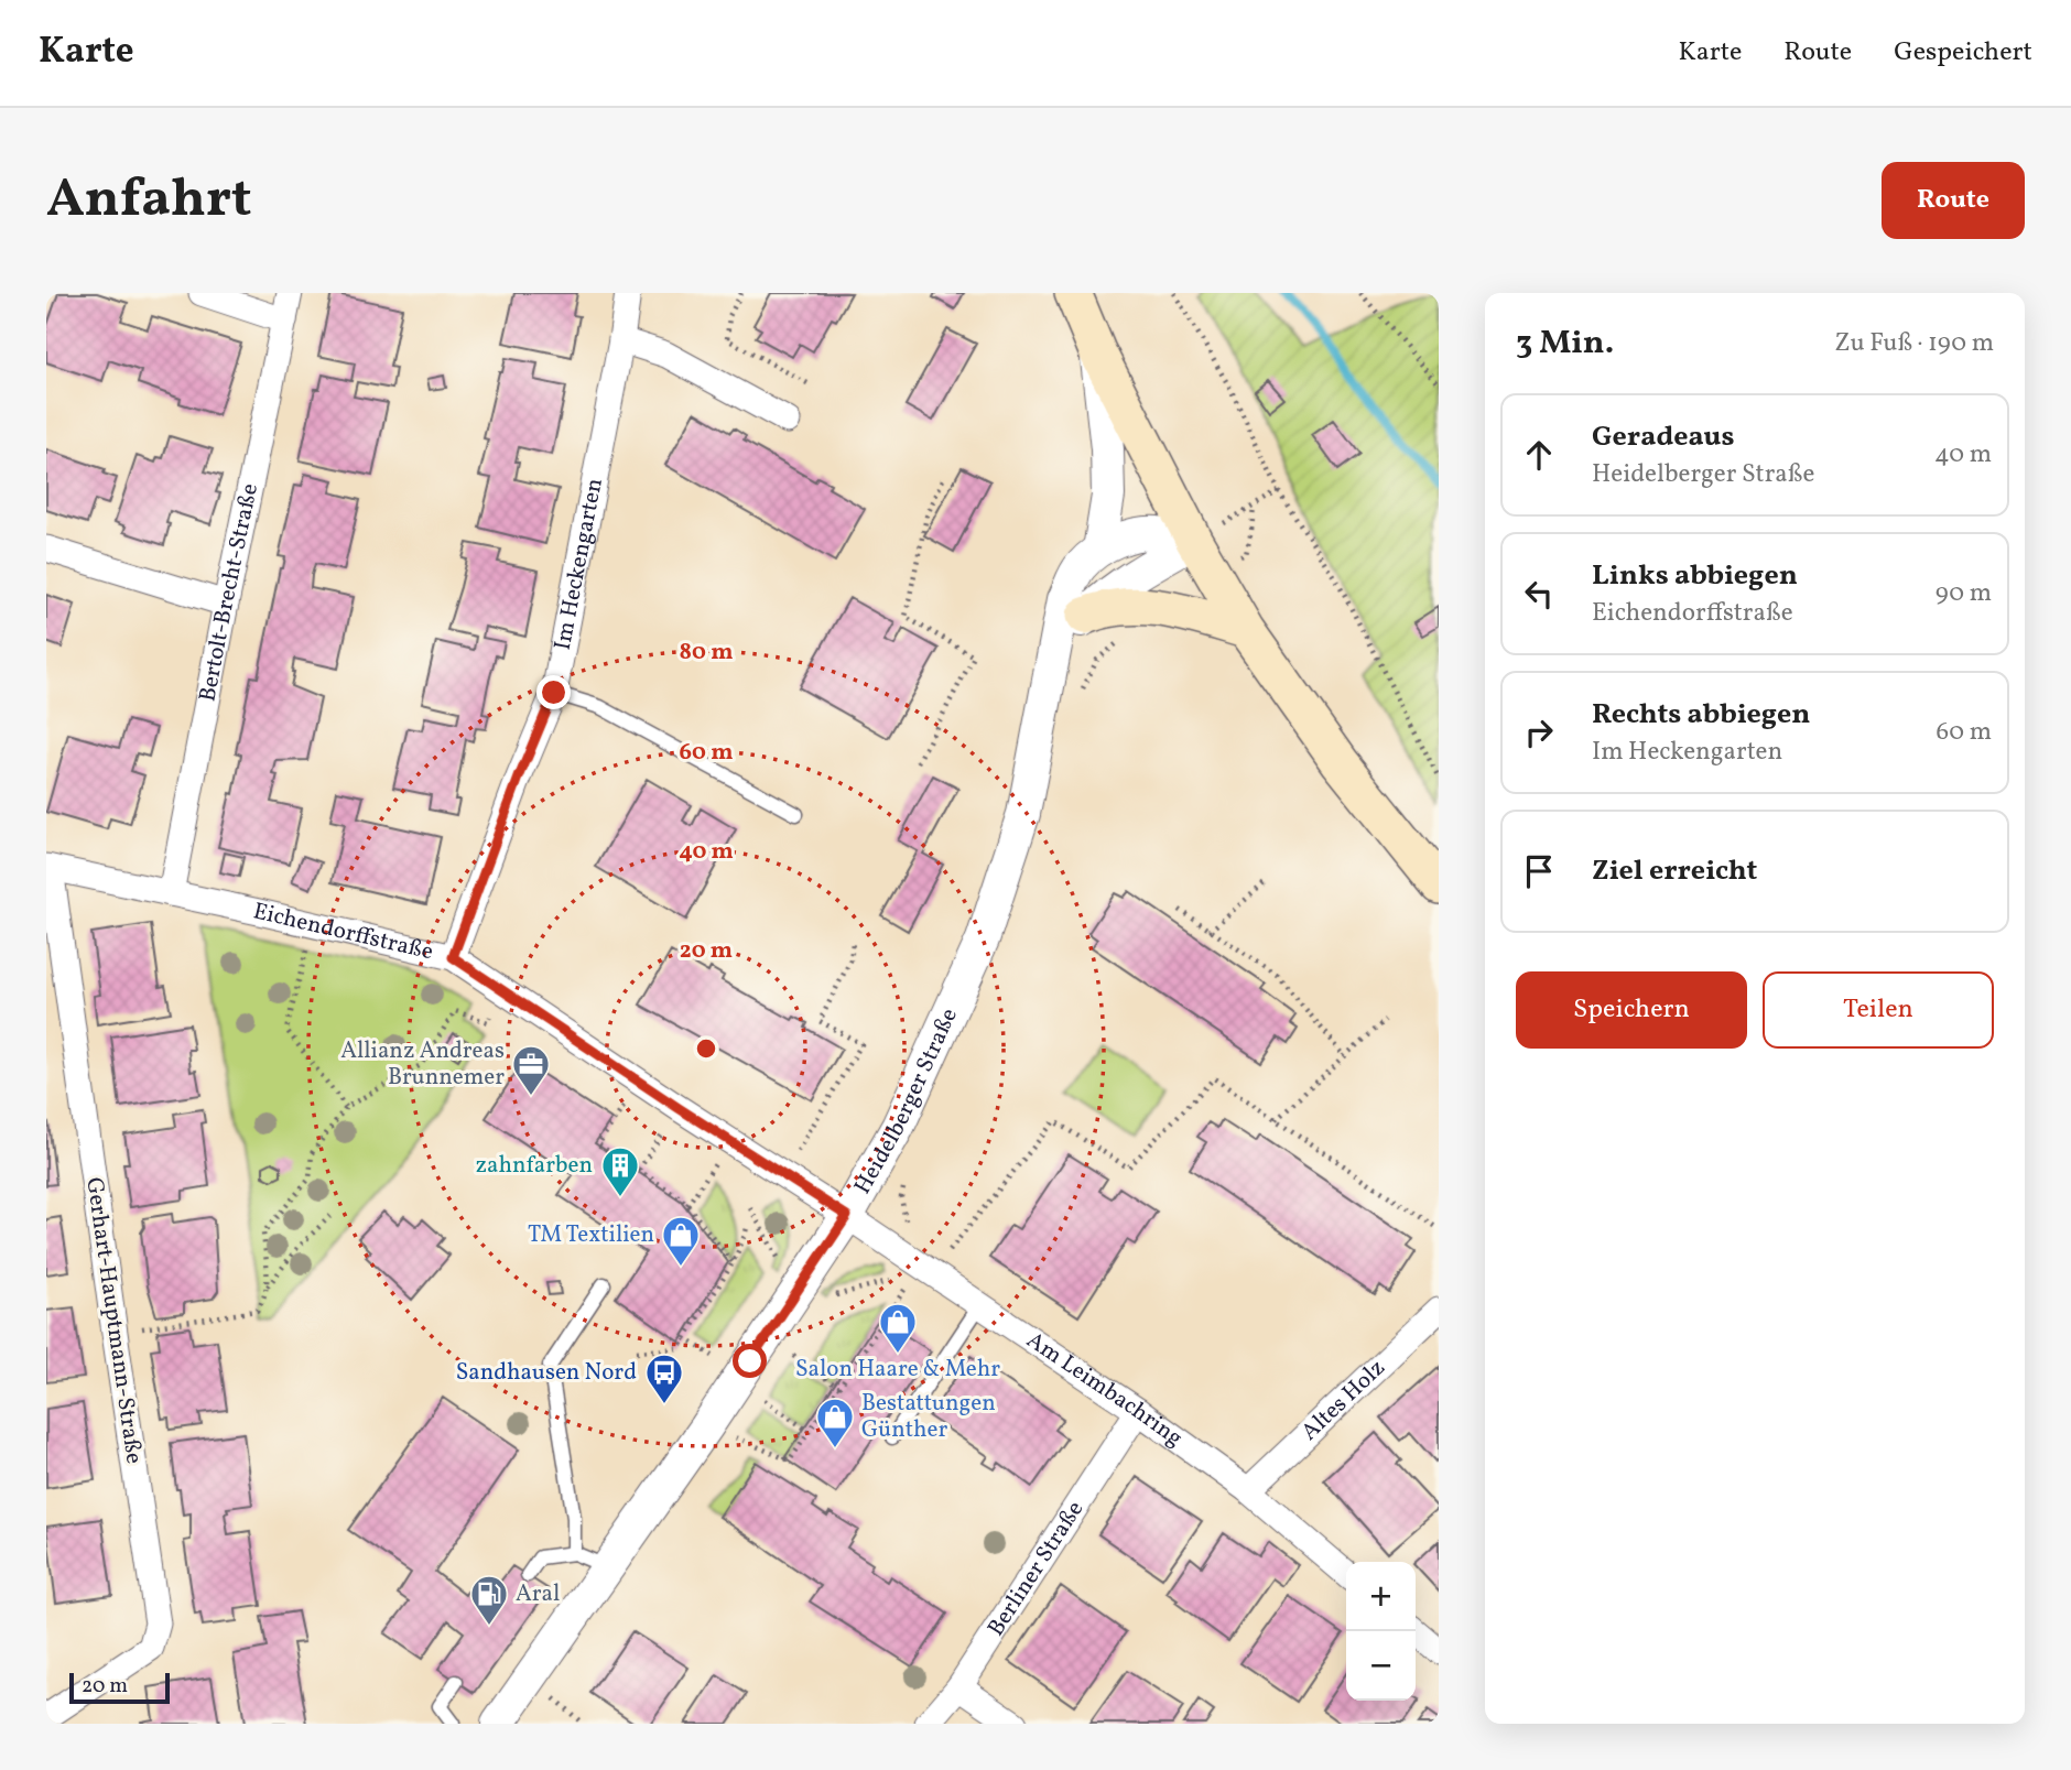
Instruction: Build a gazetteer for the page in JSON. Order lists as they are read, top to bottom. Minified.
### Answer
{"streets":{"street":["Im Heckengarten","Bertolt-Brecht-Straße","Eichendorffstraße","Heidelberger Straße","Gerhart-Hauptmann-Straße","Am Leimbachring","Altes Holz","Berliner Straße"]},"crossings":[["Im Heckengarten","Eichendorffstraße"],["Bertolt-Brecht-Straße","Eichendorffstraße"],["Eichendorffstraße","Heidelberger Straße"],["Eichendorffstraße","Gerhart-Hauptmann-Straße"],["Eichendorffstraße","Am Leimbachring"],["Heidelberger Straße","Am Leimbachring"],["Am Leimbachring","Altes Holz"],["Am Leimbachring","Berliner Straße"]],"places":{"office":["Allianz Andreas Brunnemer"],"building":["zahnfarben"],"shop":["TM Textilien","Salon Haare & Mehr","Bestattungen Günther"],"bus stop":["Sandhausen Nord"],"fuel station":["Aral"]},"scale_bar":"20 m","page":{"header":"Karte","nav":["Karte","Route","Gespeichert"],"buttons":["Route",["Speichern","Teilen"]],"title":"Anfahrt","heading":["3 Min.","Zu Fuß · 190 m"],"list":[["Geradeaus","Heidelberger Straße","40 m"],["Links abbiegen","Eichendorffstraße","90 m"],["Rechts abbiegen","Im Heckengarten","60 m"],"Ziel erreicht"],"map_buttons":["+","−"],"scale":"20 m"},"rings":["80 m","60 m","40 m","20 m"]}
